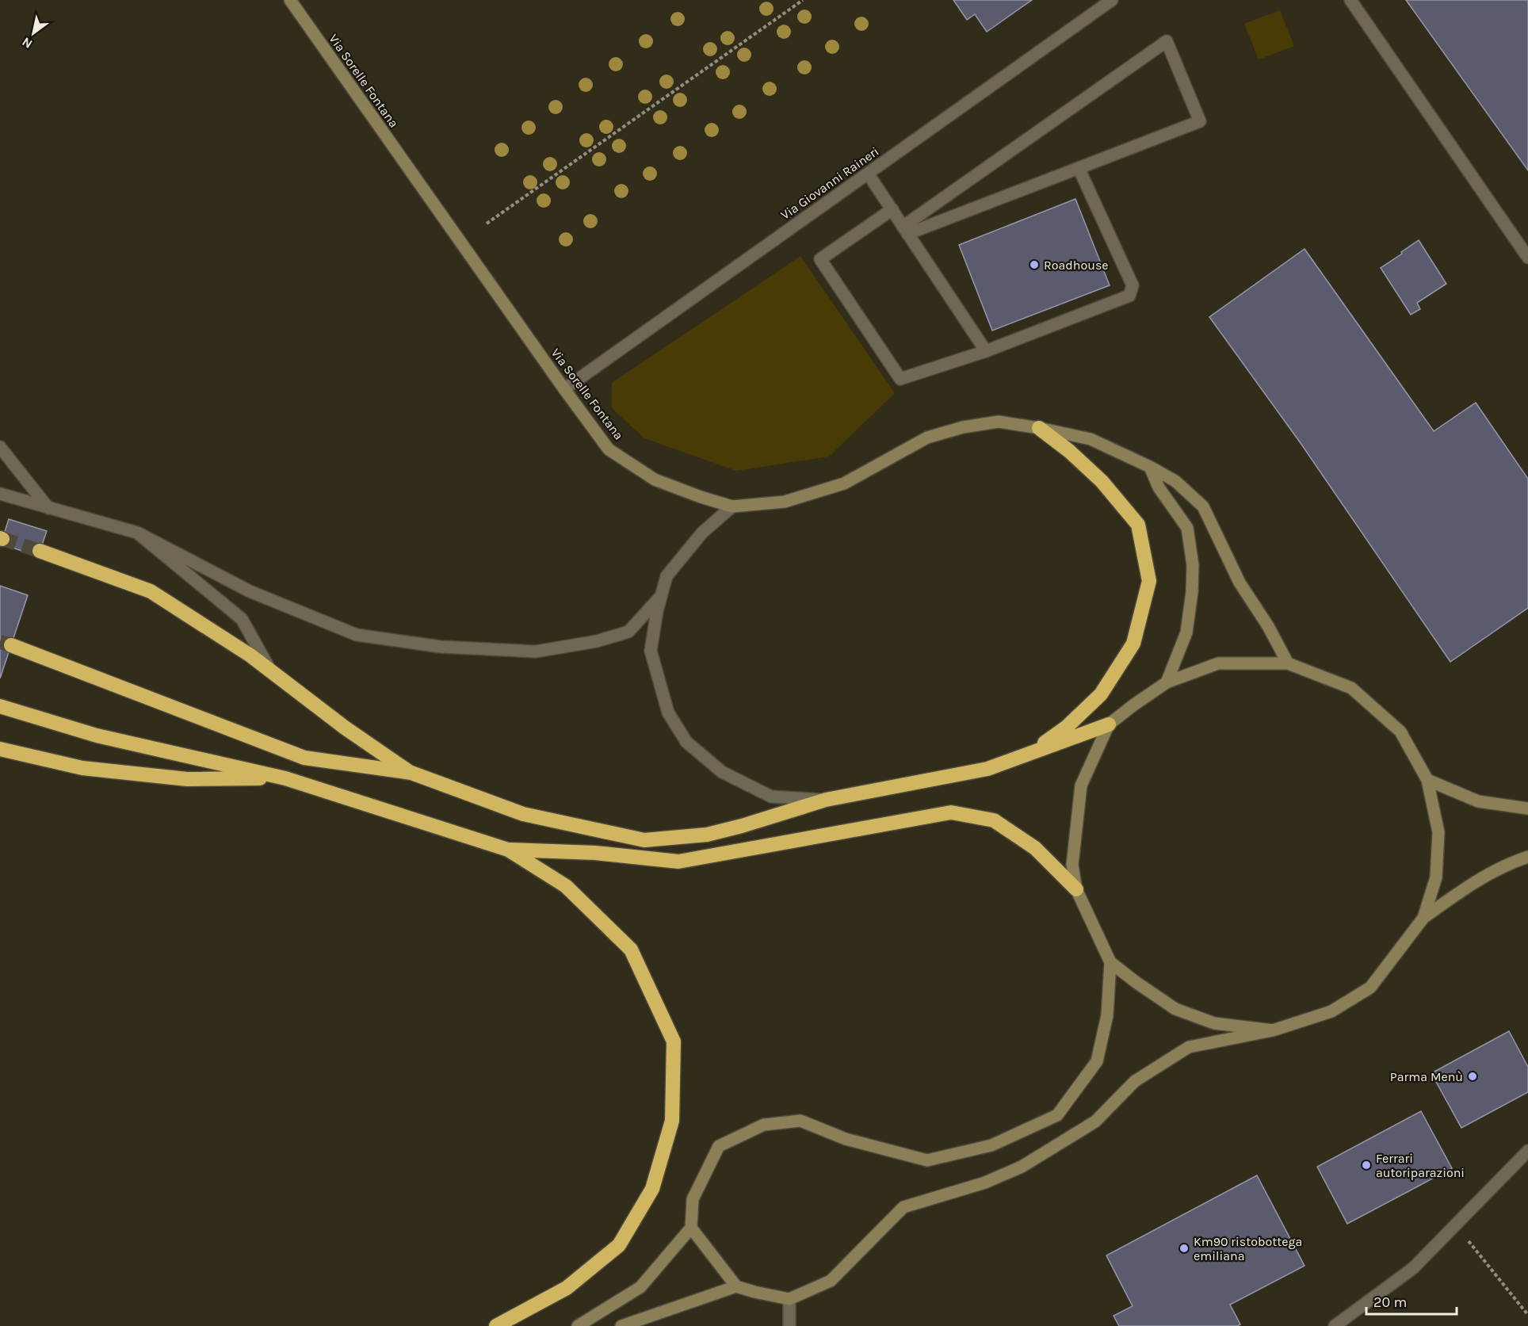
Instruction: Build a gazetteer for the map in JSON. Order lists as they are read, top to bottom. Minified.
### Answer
{"streets":{"street":["Via Sorelle Fontana","Via Giovanni Raineri"]},"crossings":[["Via Sorelle Fontana","Via Giovanni Raineri"]],"places":["Roadhouse","Parma Menù","Ferrari autoriparazioni","Km90 ristobottega emiliana"],"scale_bar":"20 m","north":"bottom left"}
